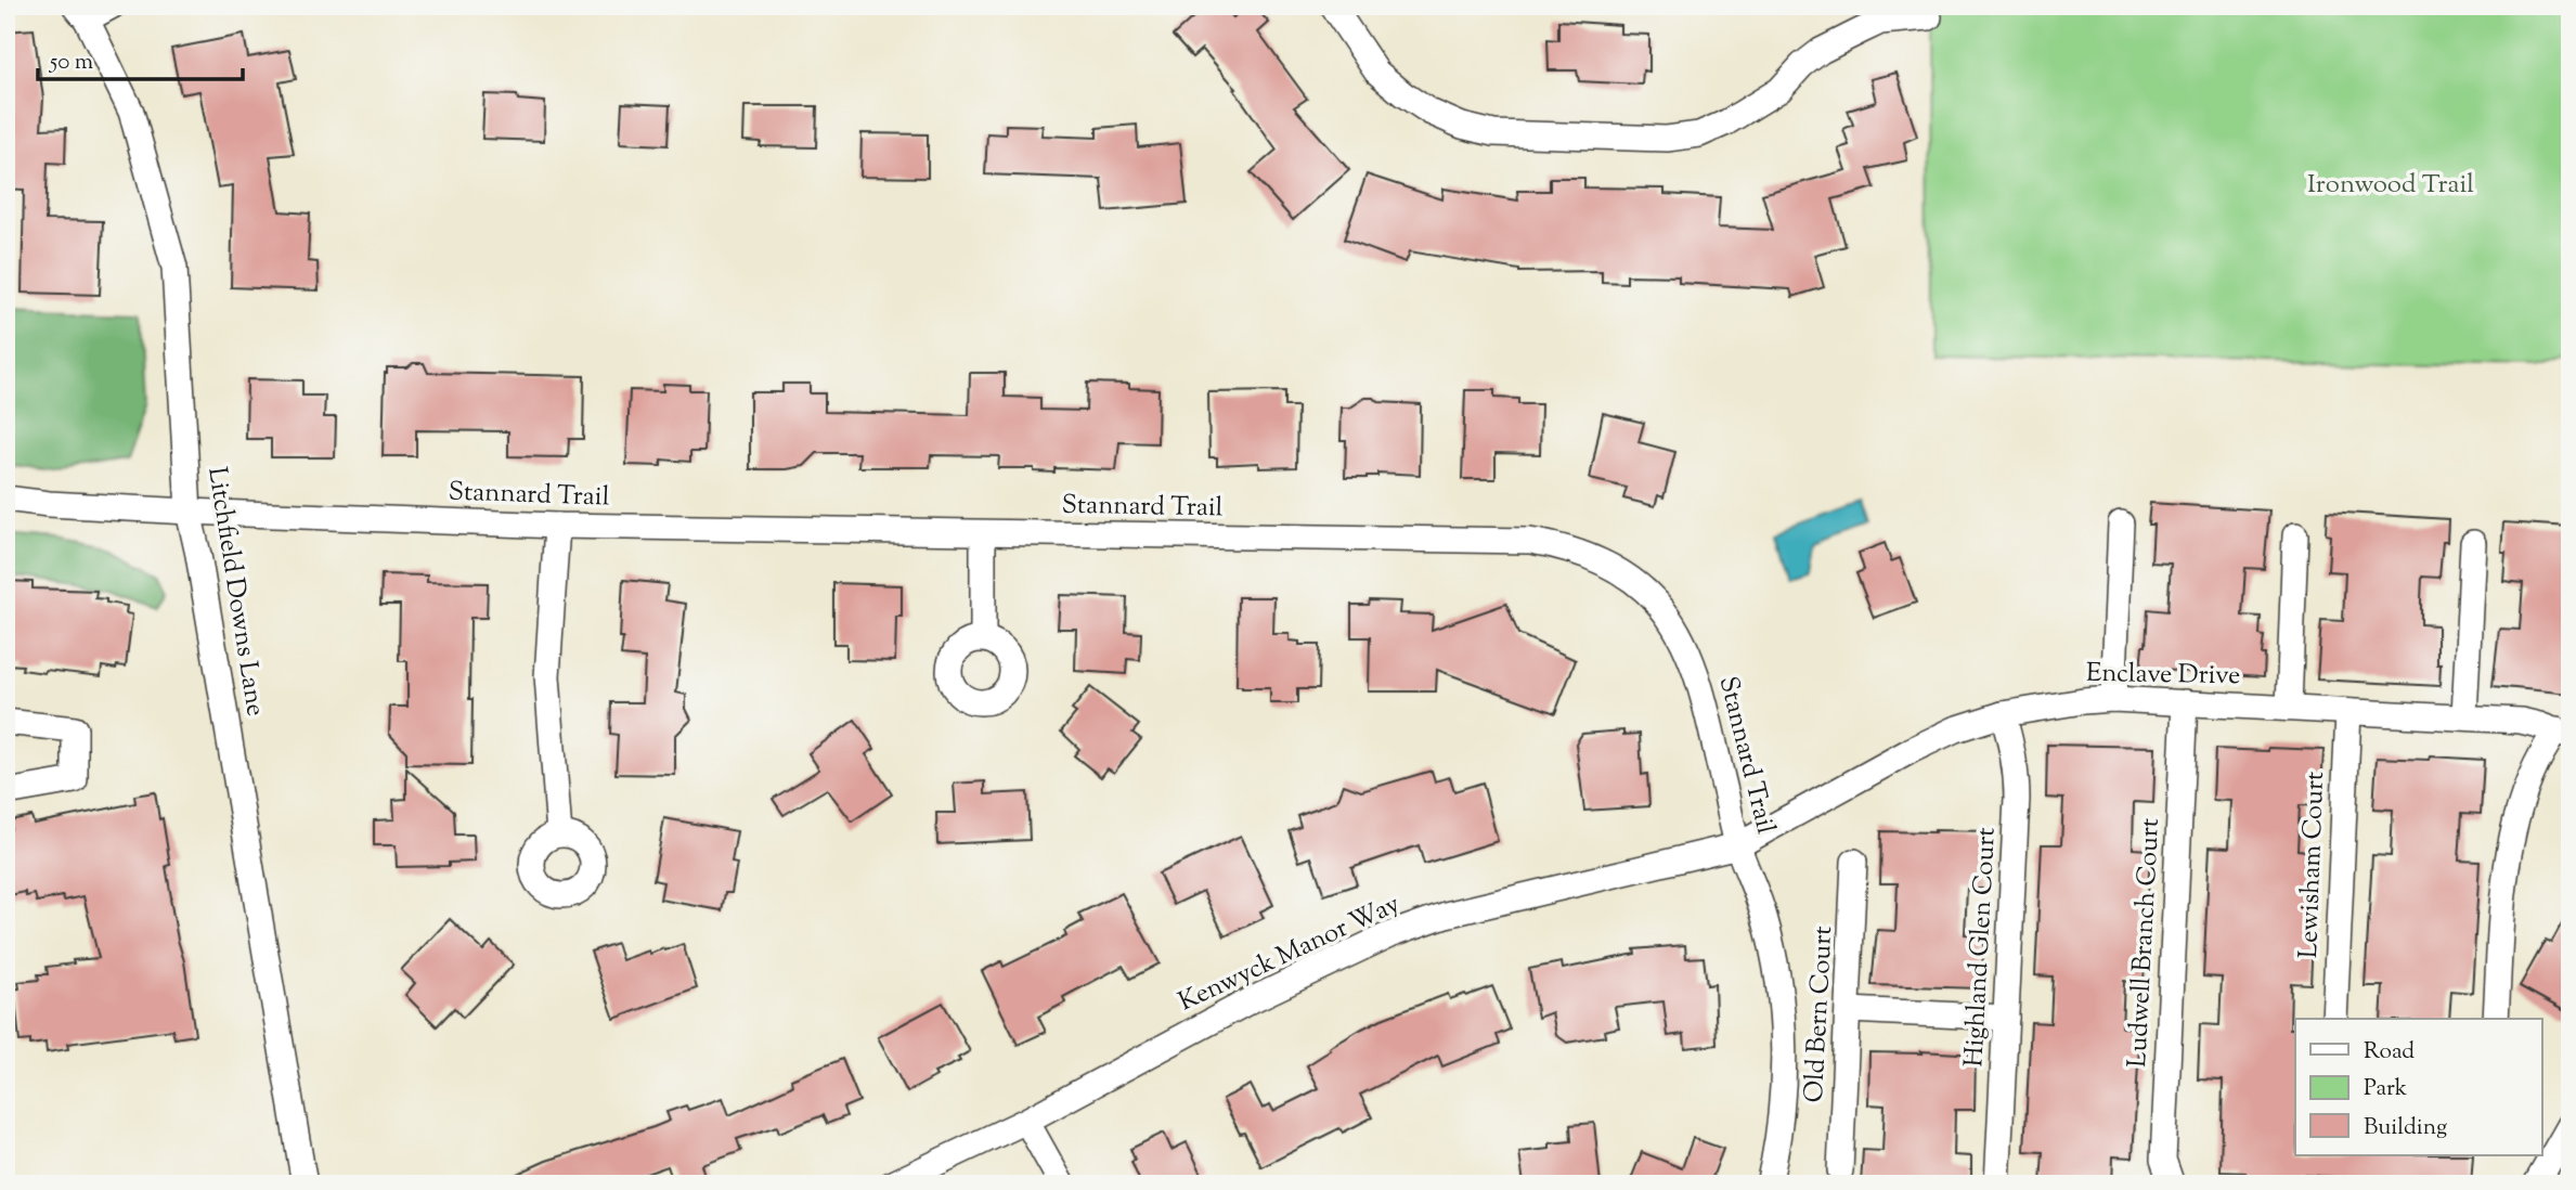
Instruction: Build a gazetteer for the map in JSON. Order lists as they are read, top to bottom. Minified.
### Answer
{"streets":{"street":["Stannard Trail","Litchfield Downs Lane","Enclave Drive","Lewisham Court","Ludwell Branch Court","Highland Glen Court","Kenwyck Manor Way","Old Bern Court"]},"crossings":[["Stannard Trail","Litchfield Downs Lane"],["Stannard Trail","Enclave Drive"],["Stannard Trail","Kenwyck Manor Way"],["Enclave Drive","Lewisham Court"],["Enclave Drive","Ludwell Branch Court"],["Enclave Drive","Highland Glen Court"],["Enclave Drive","Kenwyck Manor Way"]],"parks":["Ironwood Trail"],"legend":["Road","Park","Building"],"scale_bar":"50 m"}
